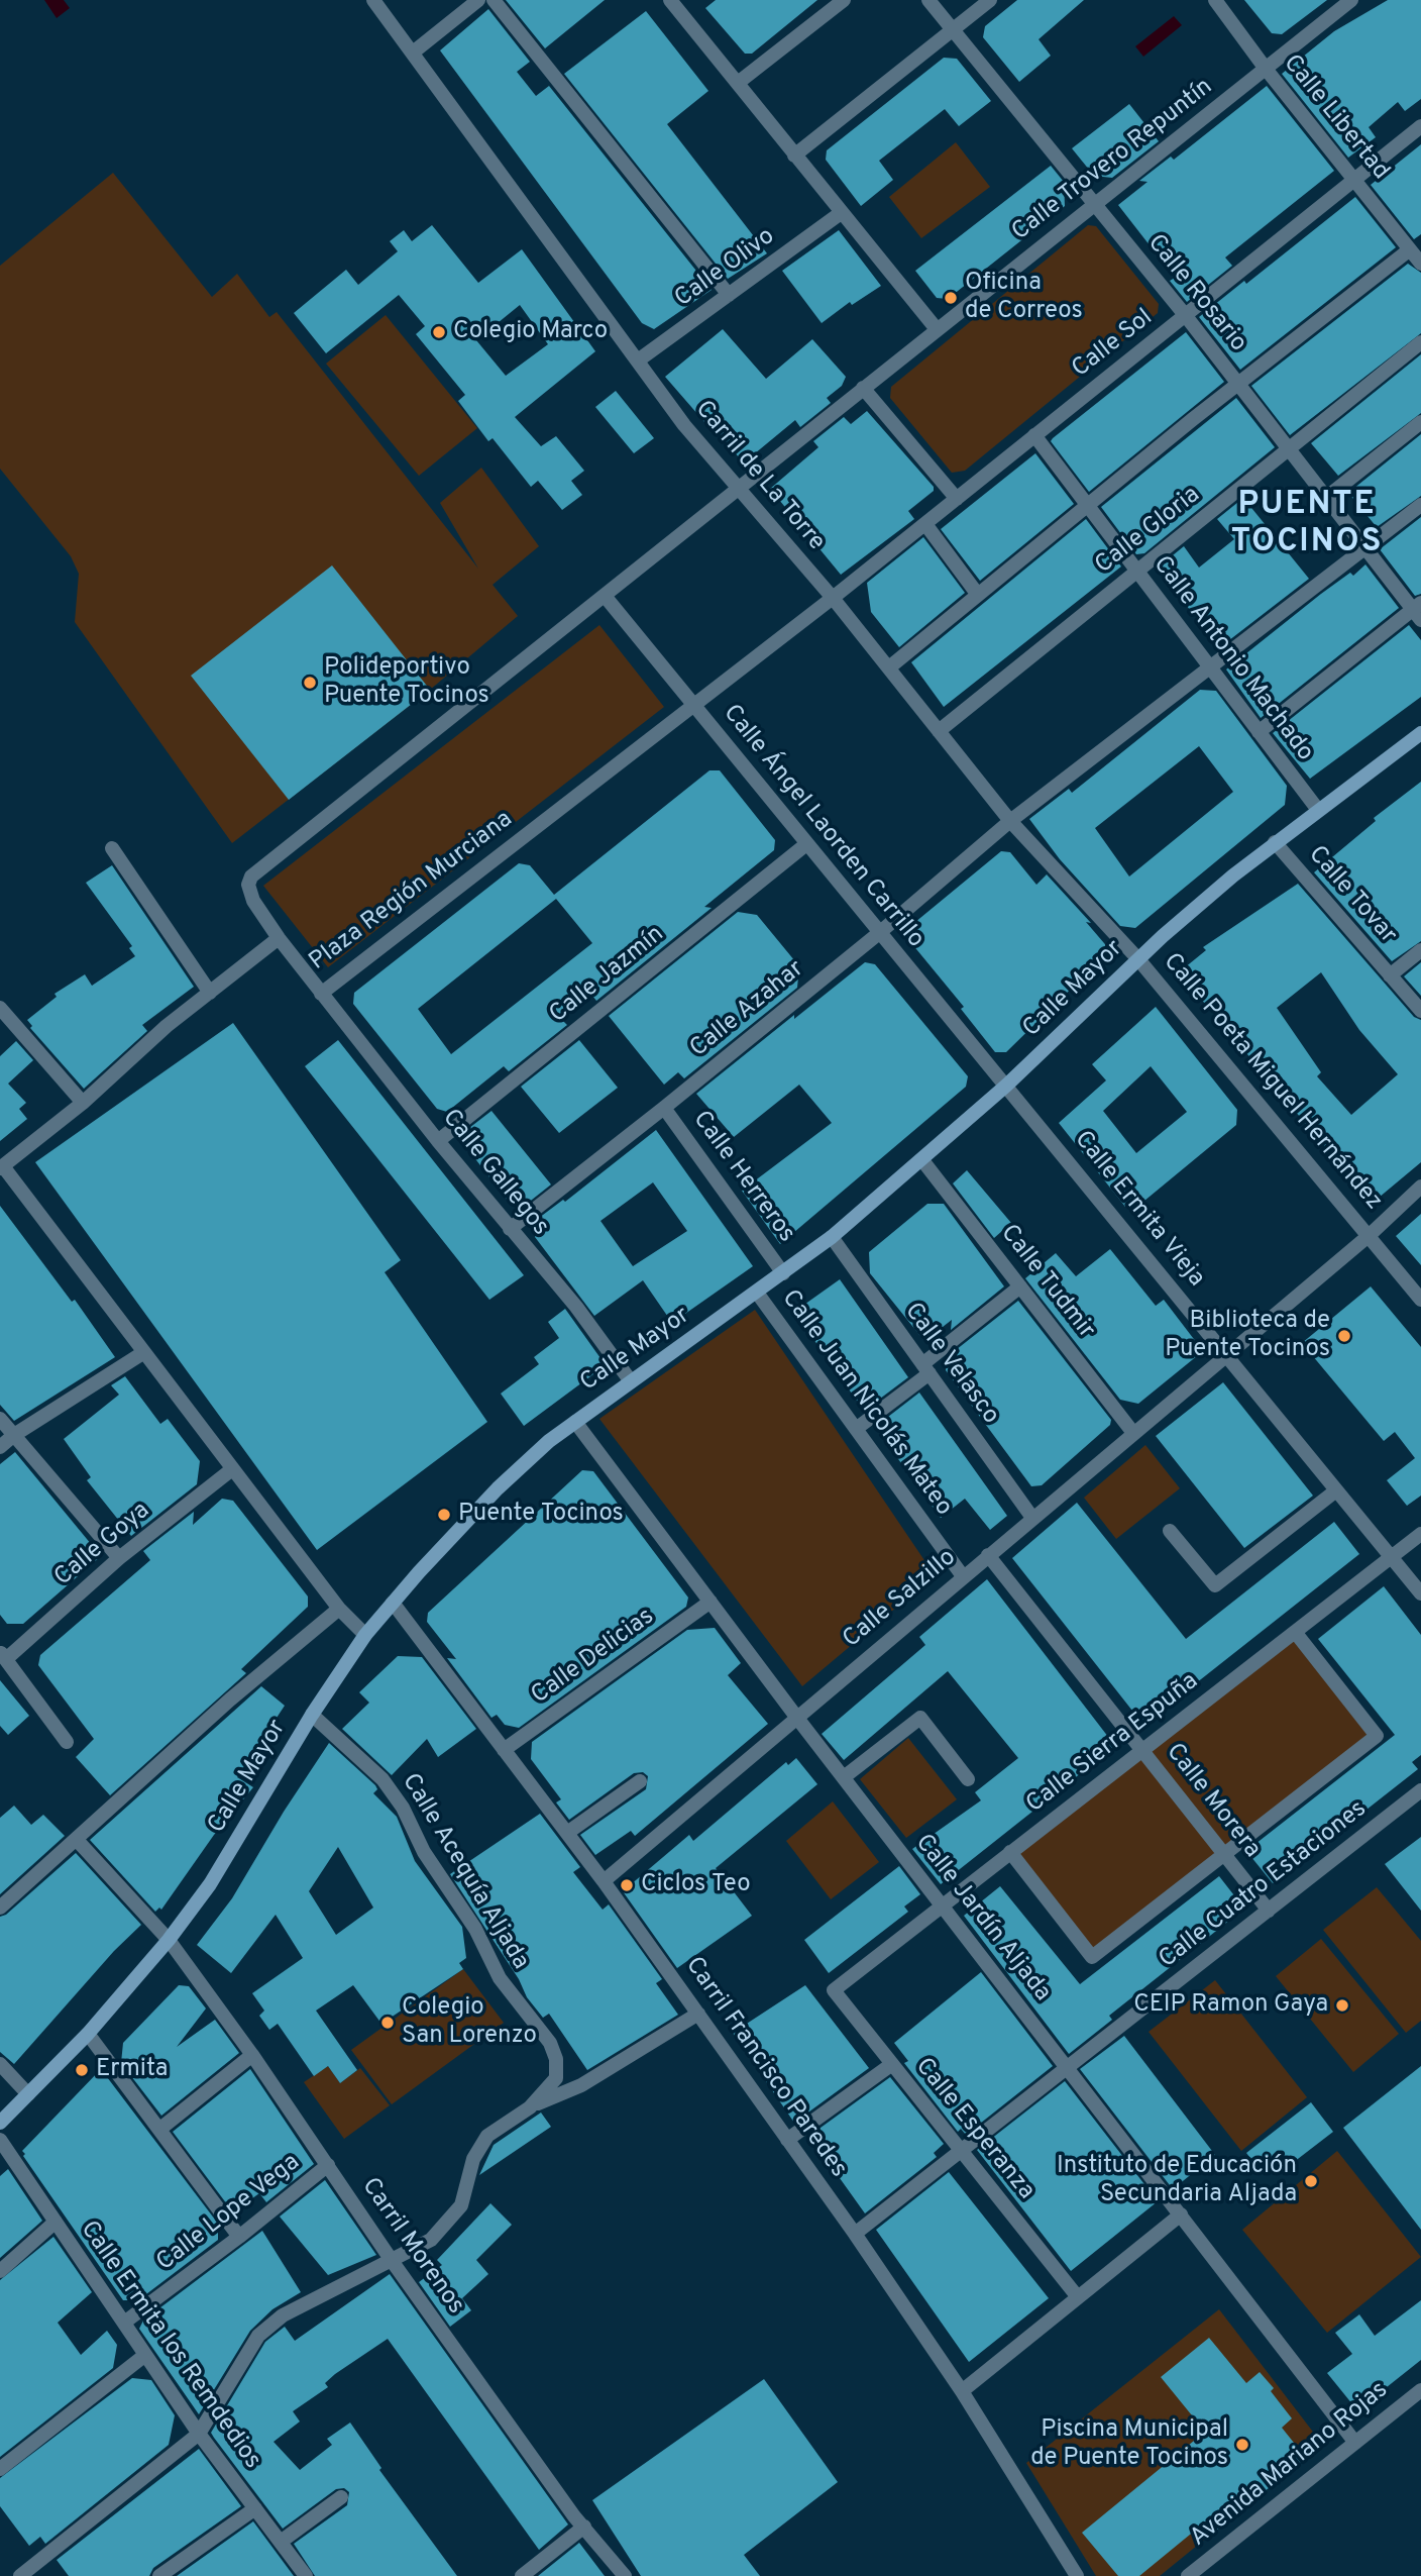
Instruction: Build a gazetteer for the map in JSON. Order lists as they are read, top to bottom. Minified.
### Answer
{"streets":{"main road":["Calle Mayor"],"street":["Calle Libertad","Calle Trovero Repuntín","Calle Olivo","Calle Rosario","Calle Sol","Carril de La Torre","Calle Gloria","Calle Antonio Machado","Calle Ángel Laorden Carrillo","Plaza Región Murciana","Calle Tovar","Calle Jazmín","Calle Azahar","Calle Poeta Miguel Hernández","Calle Gallegos","Calle Herreros","Calle Ermita Vieja","Calle Tudmir","Calle Velasco","Calle Juan Nicolás Mateo","Calle Goya","Calle Salzillo","Calle Delicias","Calle Sierra Espuña","Calle Morera","Calle Acequía Aljada","Calle Cuatro Estaciones","Calle Jardín Aljada","Carril Francisco Paredes","Calle Esperanza","Calle Lope Vega","Carril Morenos","Calle Ermita los Remdedios","Avenida Mariano Rojas"]},"crossings":[["Calle Libertad","Calle Trovero Repuntín"],["Calle Libertad","Calle Sol"],["Calle Trovero Repuntín","Calle Rosario"],["Calle Trovero Repuntín","Carril de La Torre"],["Calle Trovero Repuntín","Plaza Región Murciana"],["Calle Olivo","Carril de La Torre"],["Calle Rosario","Calle Sol"],["Calle Rosario","Calle Gloria"],["Calle Rosario","Calle Azahar"],["Calle Sol","Carril de La Torre"],["Calle Sol","Calle Antonio Machado"],["Calle Sol","Plaza Región Murciana"],["Carril de La Torre","Calle Gloria"],["Carril de La Torre","Plaza Región Murciana"],["Carril de La Torre","Calle Mayor"],["Carril de La Torre","Calle Azahar"],["Carril de La Torre","Calle Poeta Miguel Hernández"],["Calle Gloria","Calle Antonio Machado"],["Calle Antonio Machado","Calle Mayor"],["Calle Antonio Machado","Calle Azahar"],["Calle Ángel Laorden Carrillo","Plaza Región Murciana"],["Calle Ángel Laorden Carrillo","Calle Jazmín"],["Calle Ángel Laorden Carrillo","Calle Mayor"],["Calle Ángel Laorden Carrillo","Calle Azahar"],["Calle Ángel Laorden Carrillo","Calle Ermita Vieja"],["Plaza Región Murciana","Calle Gallegos"],["Calle Tovar","Calle Mayor"],["Calle Jazmín","Calle Gallegos"],["Calle Mayor","Calle Poeta Miguel Hernández"],["Calle Mayor","Calle Gallegos"],["Calle Mayor","Calle Herreros"],["Calle Mayor","Calle Ermita Vieja"],["Calle Mayor","Calle Tudmir"],["Calle Mayor","Calle Velasco"],["Calle Mayor","Calle Juan Nicolás Mateo"],["Calle Mayor","Calle Acequía Aljada"],["Calle Mayor","Calle Jardín Aljada"],["Calle Mayor","Carril Francisco Paredes"],["Calle Mayor","Carril Morenos"],["Calle Azahar","Calle Gallegos"],["Calle Azahar","Calle Herreros"],["Calle Poeta Miguel Hernández","Calle Salzillo"],["Calle Ermita Vieja","Calle Salzillo"],["Calle Ermita Vieja","Calle Sierra Espuña"],["Calle Tudmir","Calle Salzillo"],["Calle Velasco","Calle Salzillo"],["Calle Juan Nicolás Mateo","Calle Salzillo"],["Calle Salzillo","Calle Morera"],["Calle Salzillo","Calle Jardín Aljada"],["Calle Salzillo","Carril Francisco Paredes"],["Calle Delicias","Calle Jardín Aljada"],["Calle Delicias","Carril Francisco Paredes"],["Calle Sierra Espuña","Calle Morera"],["Calle Sierra Espuña","Calle Jardín Aljada"],["Calle Sierra Espuña","Calle Esperanza"],["Calle Morera","Calle Cuatro Estaciones"],["Calle Acequía Aljada","Carril Morenos"],["Calle Acequía Aljada","Calle Ermita los Remdedios"],["Calle Cuatro Estaciones","Calle Jardín Aljada"],["Calle Cuatro Estaciones","Carril Francisco Paredes"],["Calle Cuatro Estaciones","Calle Esperanza"],["Calle Jardín Aljada","Avenida Mariano Rojas"],["Calle Lope Vega","Carril Morenos"],["Calle Lope Vega","Calle Ermita los Remdedios"]],"districts":["PUENTE TOCINOS"],"places":["Oficina de Correos","Colegio Marco","Polideportivo Puente Tocinos","Biblioteca de Puente Tocinos","Puente Tocinos","Ciclos Teo","CEIP Ramon Gaya","Colegio San Lorenzo","Ermita","Instituto de Educación Secundaria Aljada","Piscina Municipal de Puente Tocinos"]}
